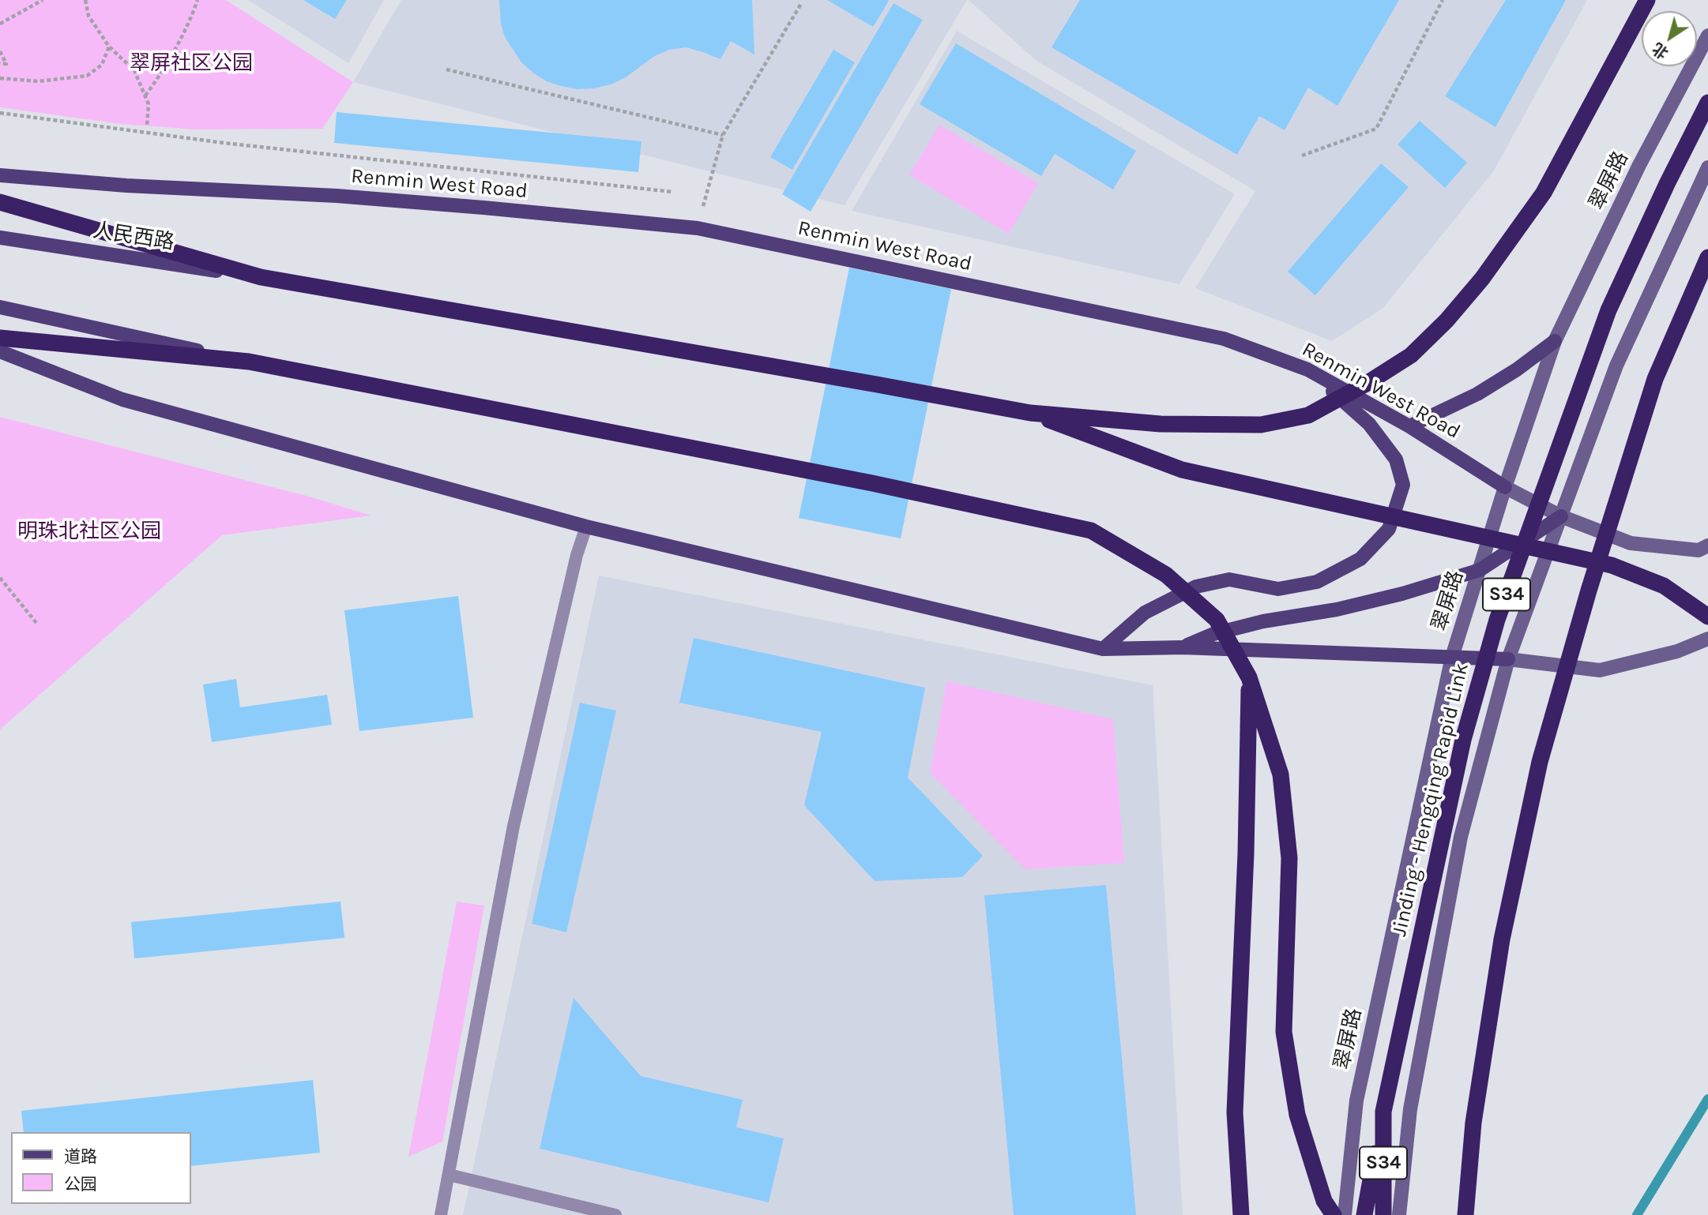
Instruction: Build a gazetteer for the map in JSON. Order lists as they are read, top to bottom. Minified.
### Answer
{"streets":{"highway":["S34","Jinding - Hengqing Rapid Link"],"main road":["翠屏路","Renmin West Road","人民西路"]},"crossings":[["翠屏路","Renmin West Road"]],"parks":["翠屏社区公园","明珠北社区公园"],"legend":["道路","公园"],"north":"bottom left"}
